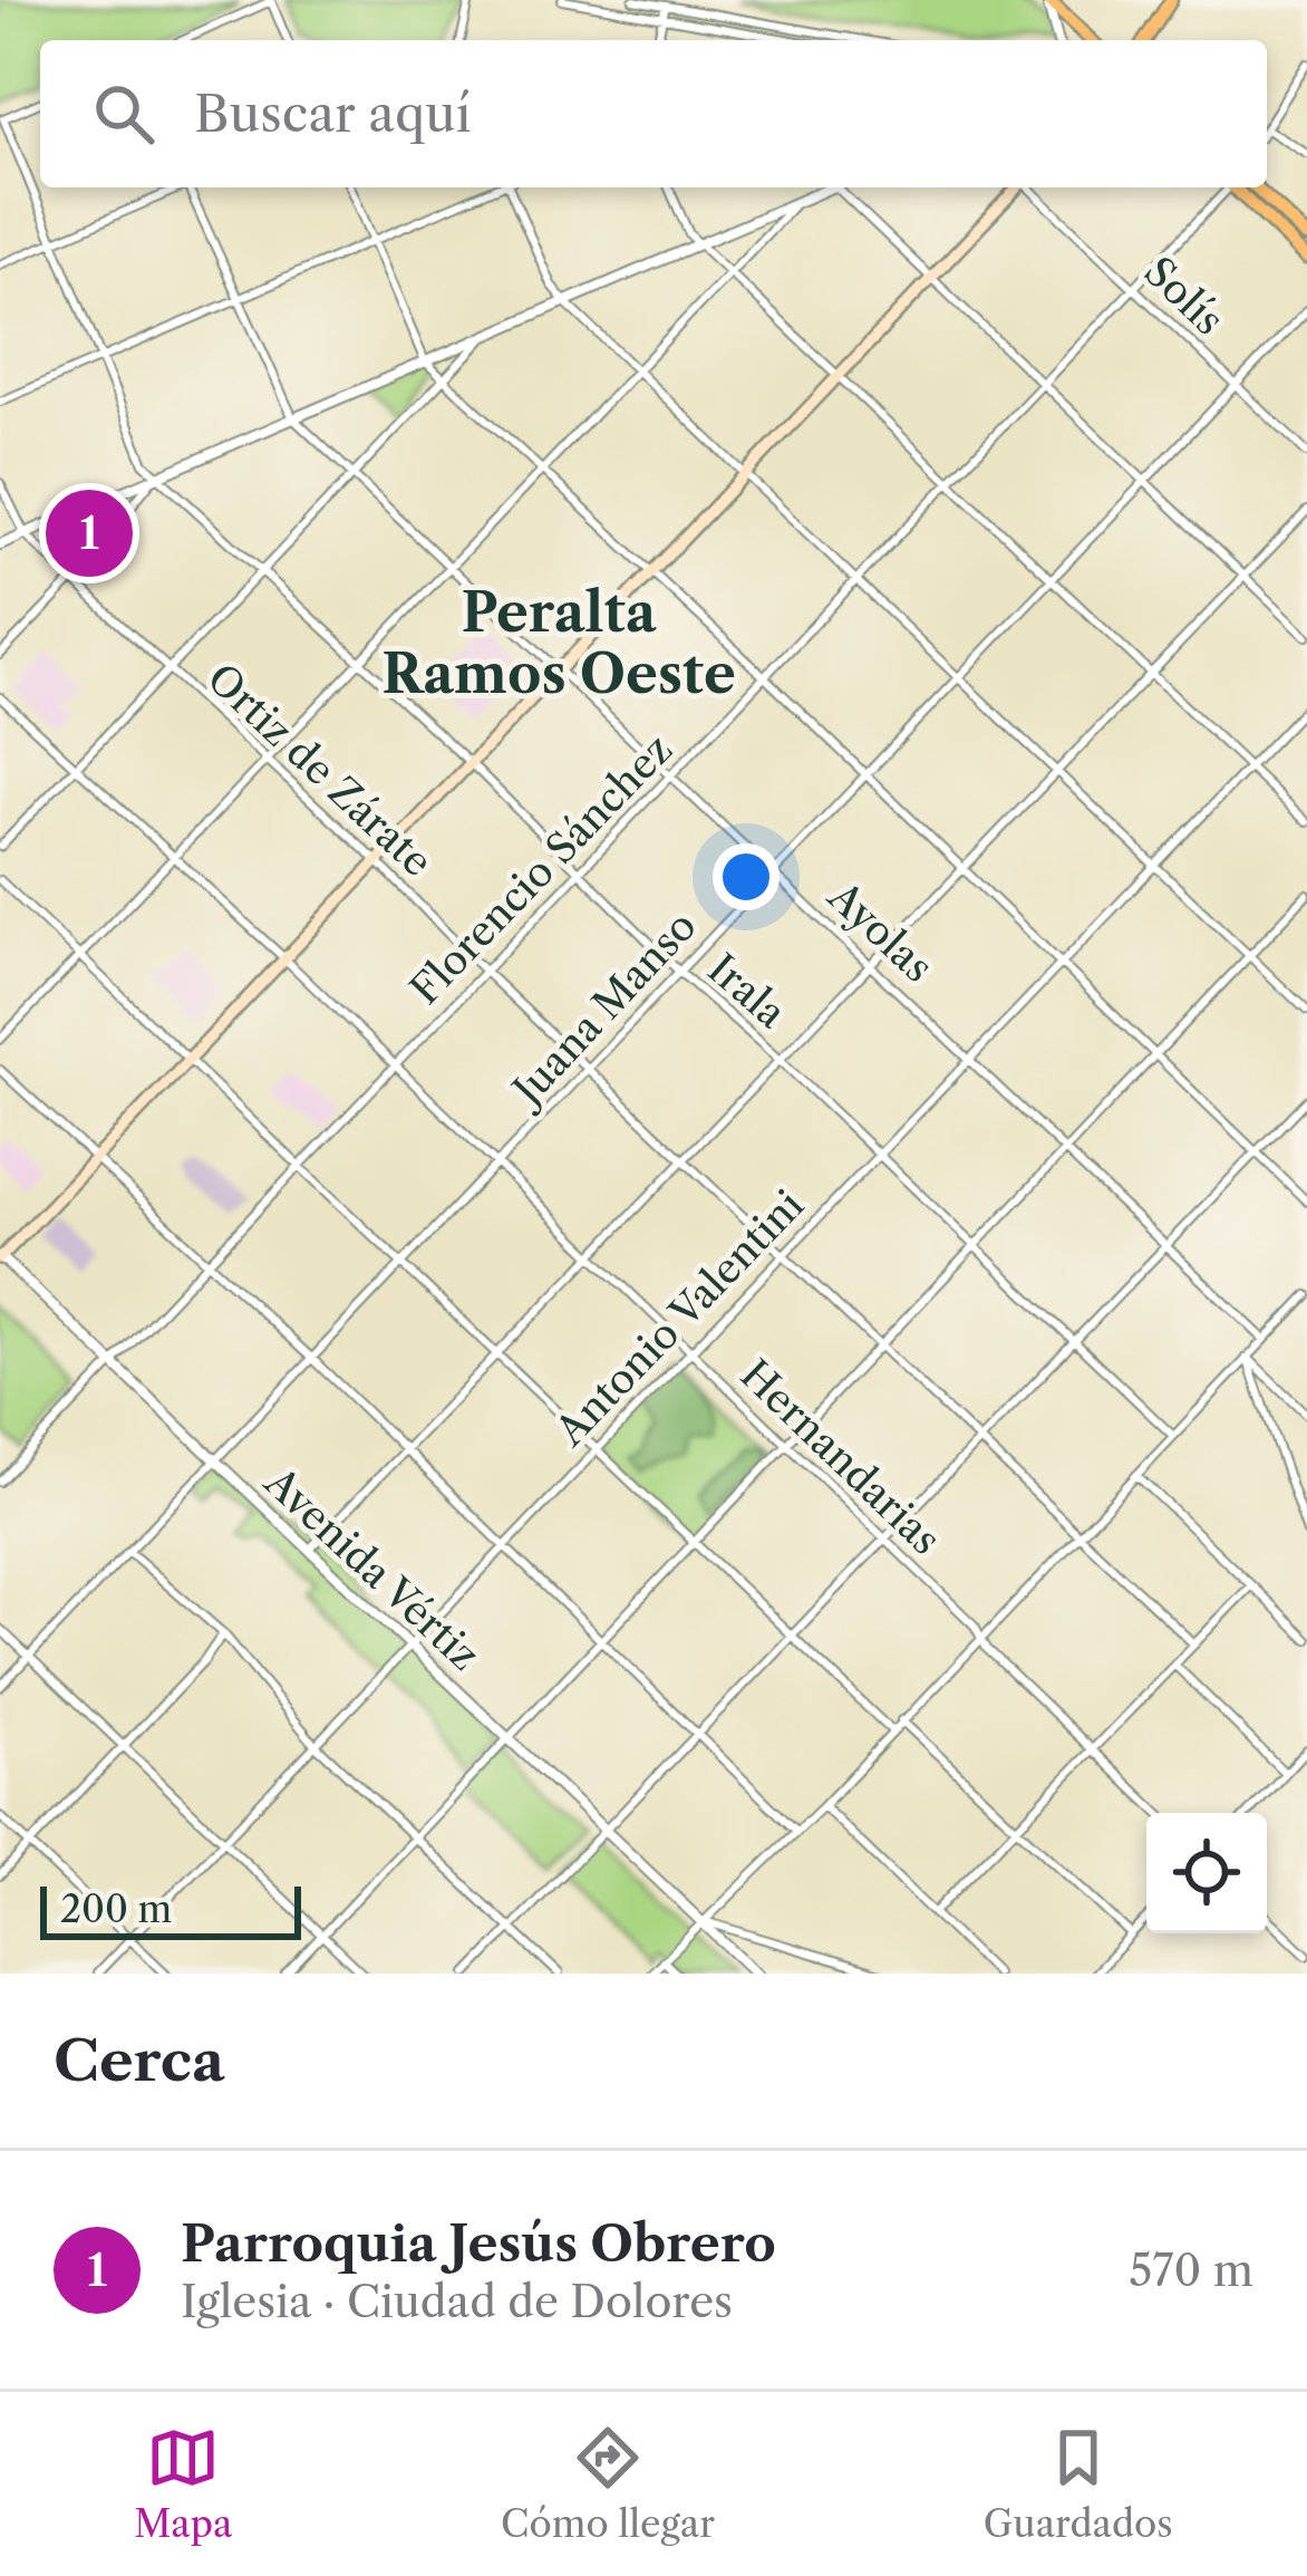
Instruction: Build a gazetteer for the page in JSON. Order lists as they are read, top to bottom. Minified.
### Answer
{"streets":{"street":["Solís","Ortiz de Zárate","Florencio Sánchez","Ayolas","Irala","Juana Manso","Antonio Valentini","Hernandarias","Avenida Vértiz"]},"crossings":[["Solís","Florencio Sánchez"],["Solís","Juana Manso"],["Ortiz de Zárate","Florencio Sánchez"],["Ortiz de Zárate","Juana Manso"],["Ortiz de Zárate","Antonio Valentini"],["Florencio Sánchez","Ayolas"],["Florencio Sánchez","Irala"],["Florencio Sánchez","Hernandarias"],["Florencio Sánchez","Avenida Vértiz"],["Ayolas","Juana Manso"],["Ayolas","Antonio Valentini"],["Irala","Juana Manso"],["Irala","Antonio Valentini"],["Juana Manso","Hernandarias"],["Juana Manso","Avenida Vértiz"],["Antonio Valentini","Hernandarias"],["Antonio Valentini","Avenida Vértiz"]],"districts":["Peralta Ramos Oeste"],"scale_bar":"200 m","page":{"search":"Buscar aquí","pins":"1","scale":"200 m","heading":"Cerca","list":[{"mark":"1","name":"Parroquia Jesús Obrero","note":"Iglesia · Ciudad de Dolores","value":"570 m"}],"nav":["Mapa","Cómo llegar","Guardados"]}}
